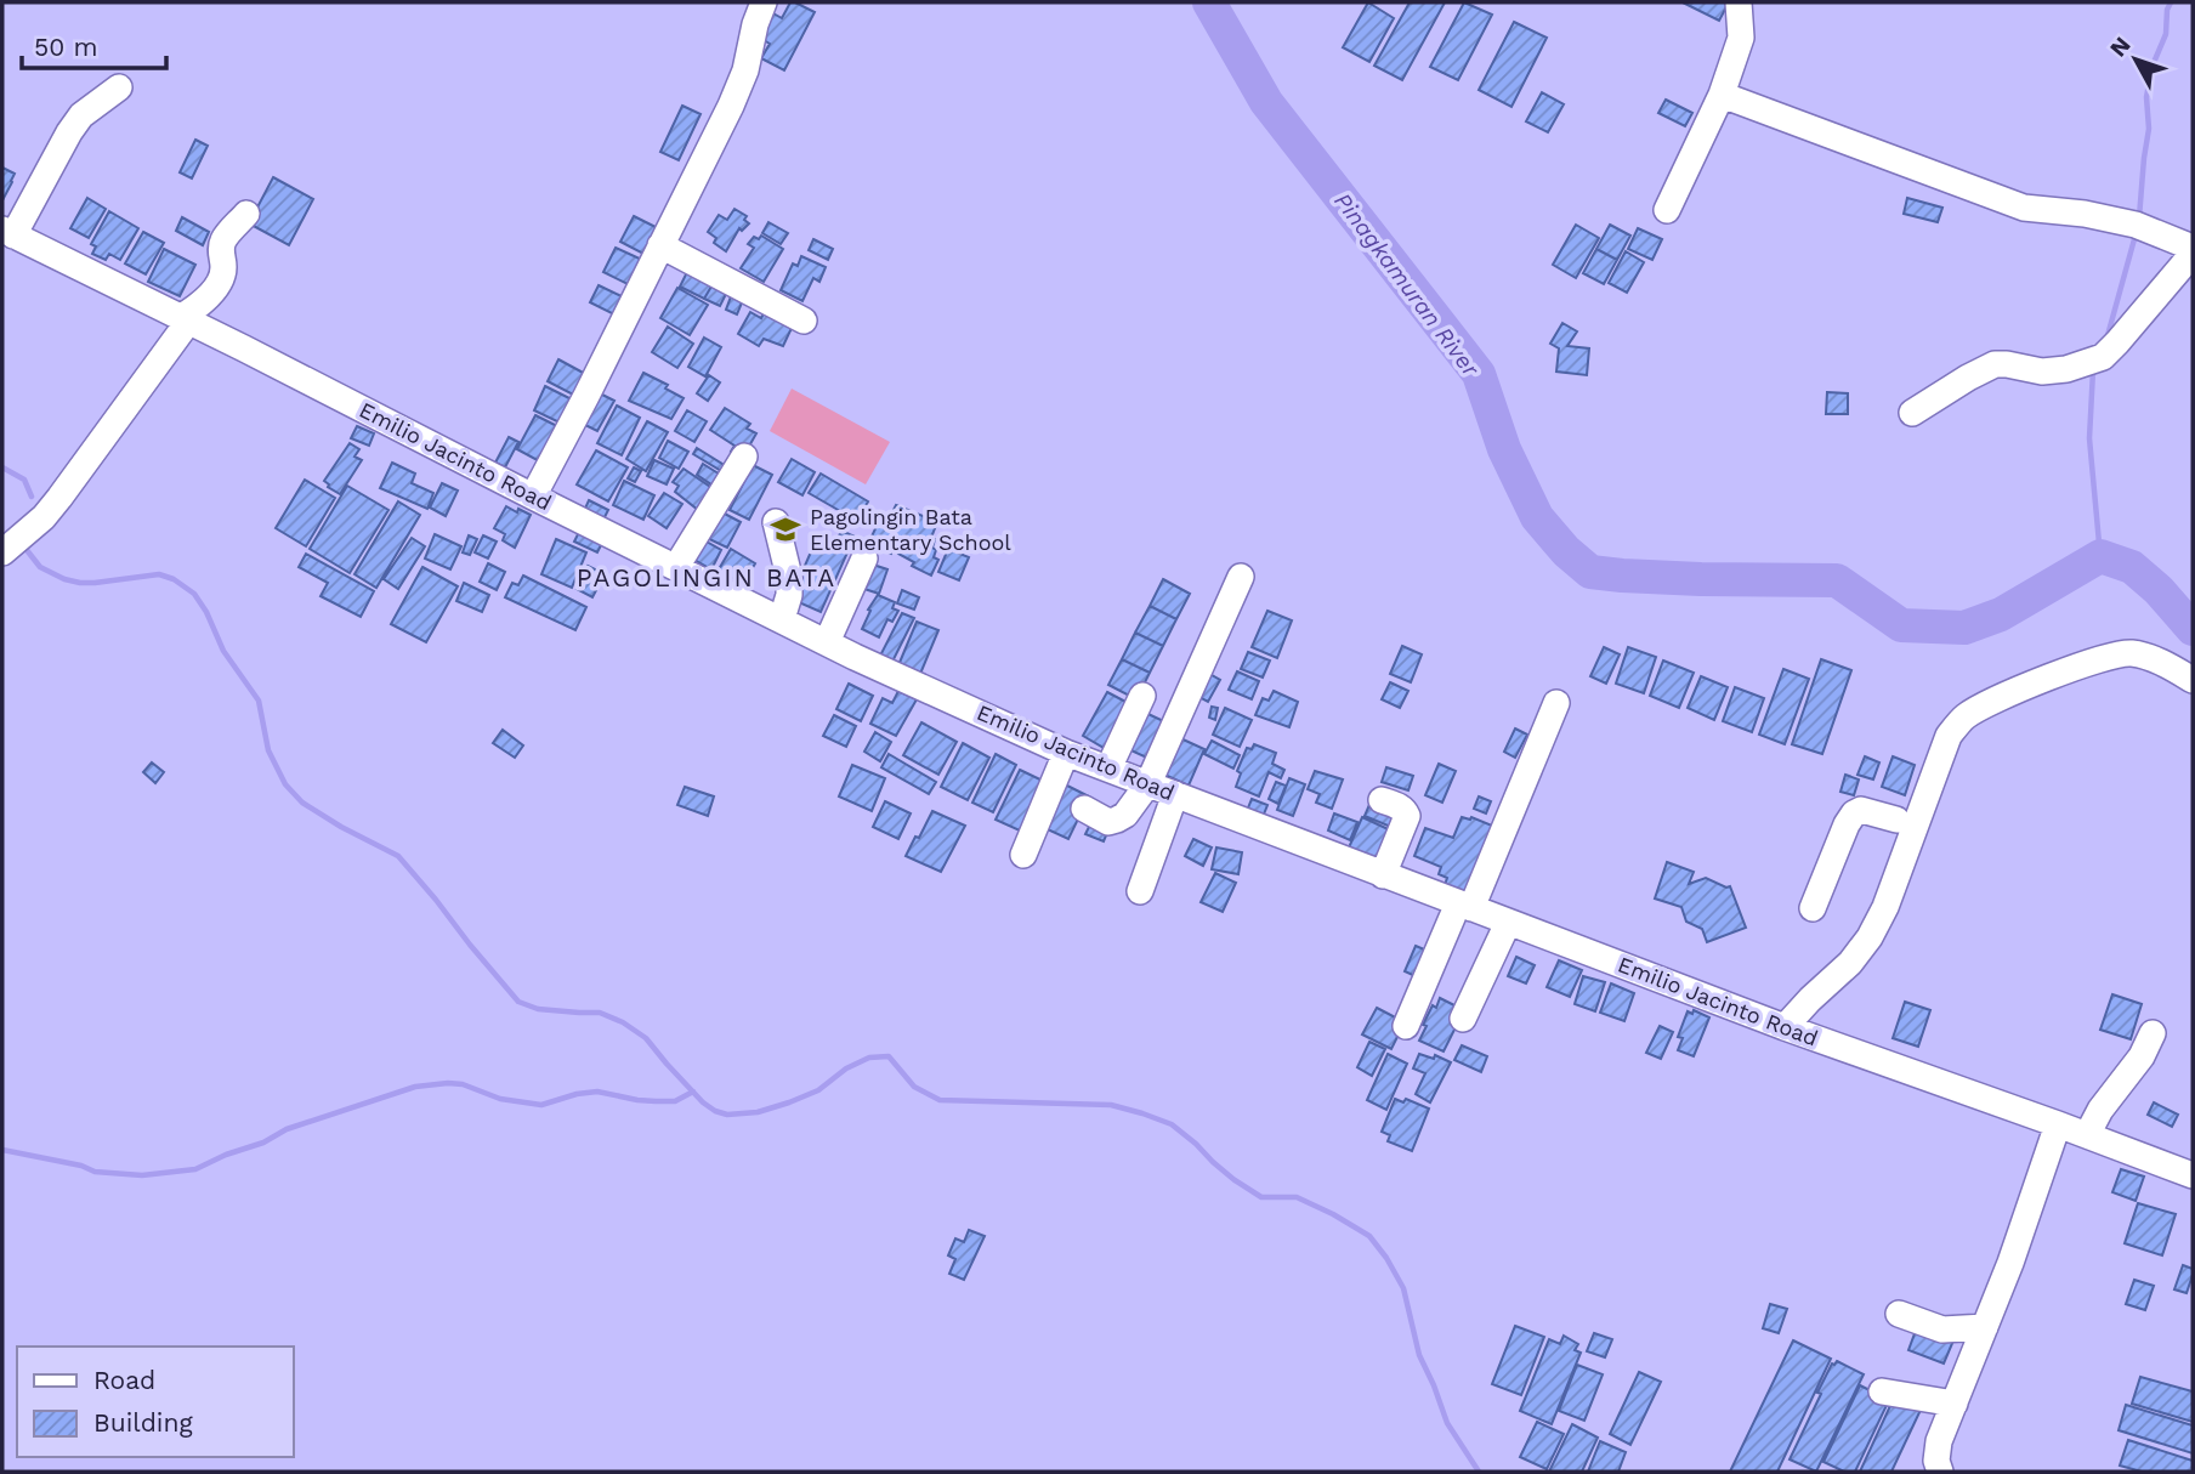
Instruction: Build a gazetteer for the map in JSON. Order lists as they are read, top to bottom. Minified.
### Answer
{"streets":{"street":["Emilio Jacinto Road"]},"districts":["PAGOLINGIN BATA"],"water":["Pinagkamuran River"],"places":{"school or university":["Pagolingin Bata Elementary School"]},"legend":["Road","Building"],"scale_bar":"50 m","north":"top left"}
